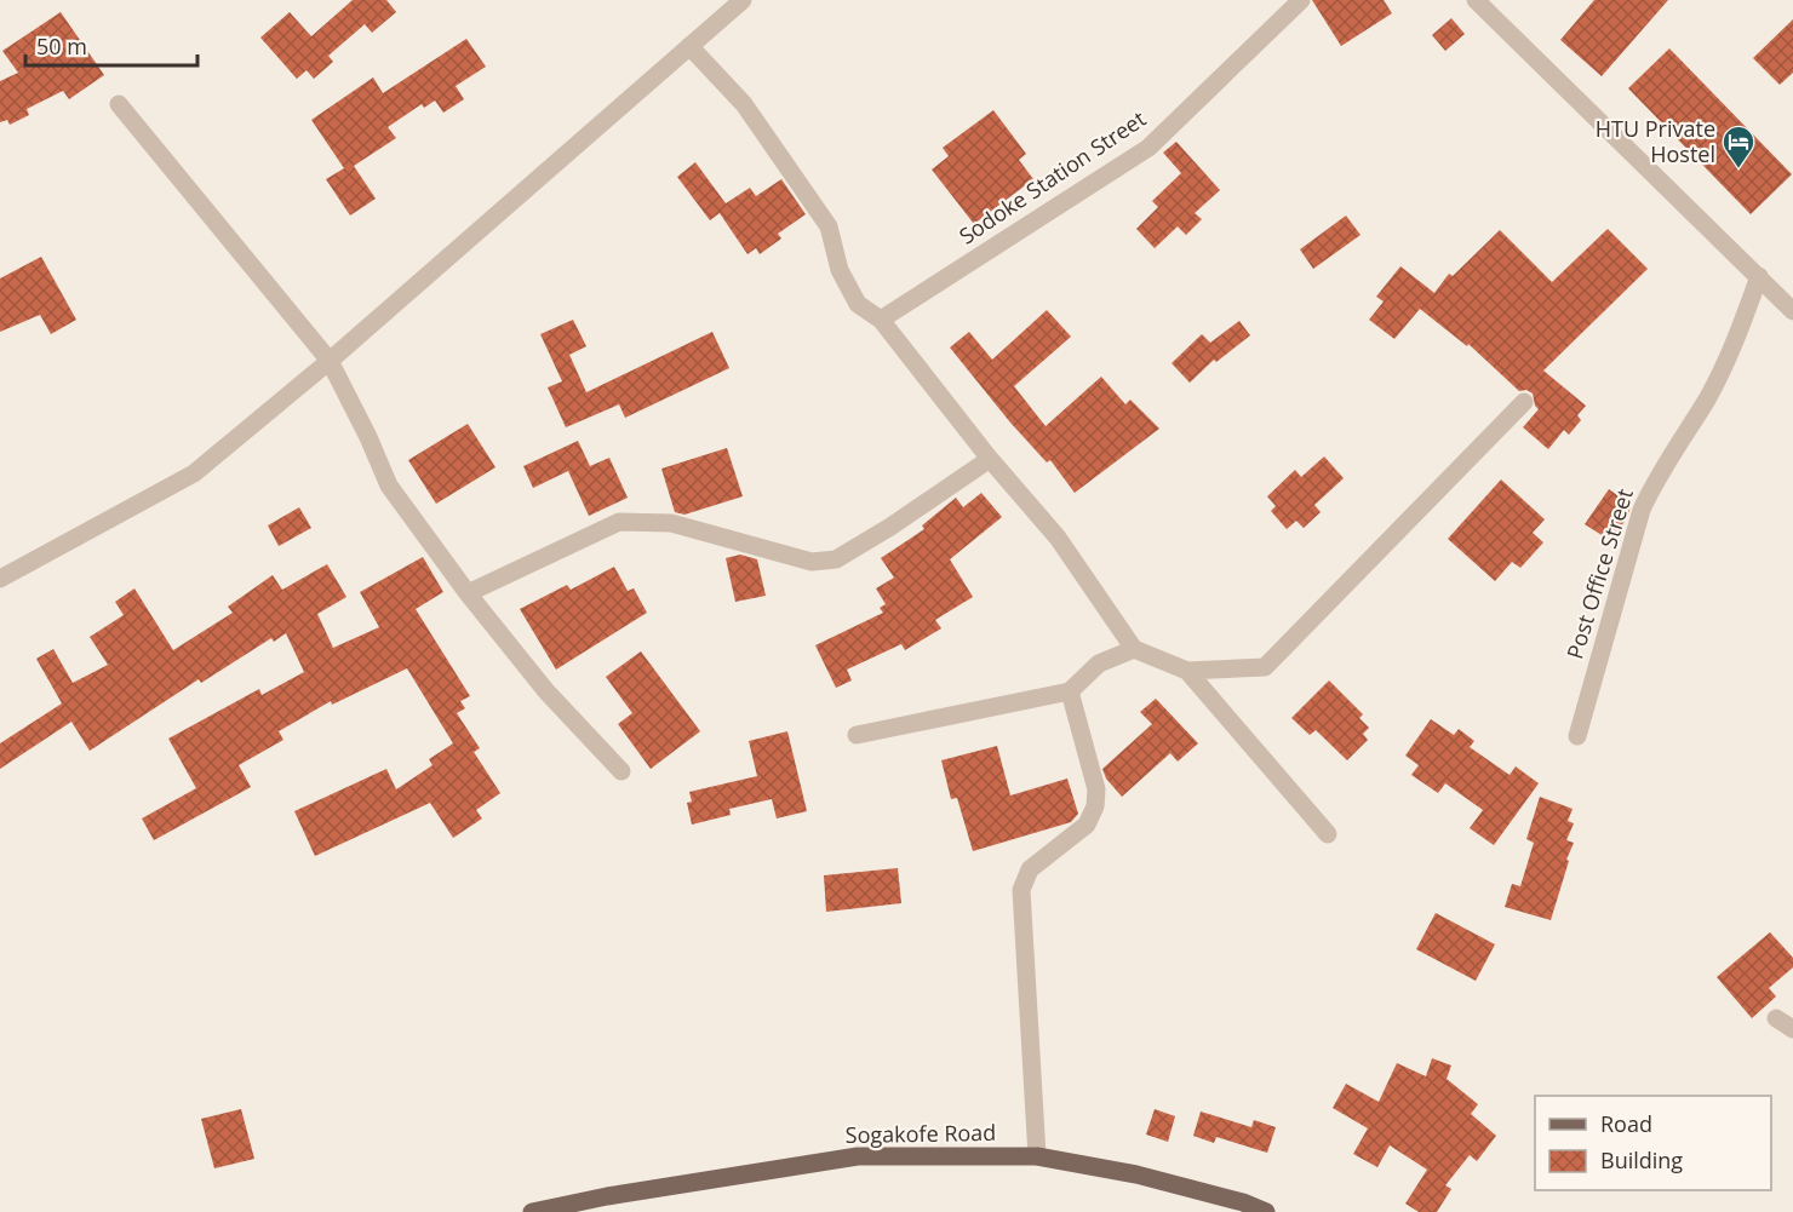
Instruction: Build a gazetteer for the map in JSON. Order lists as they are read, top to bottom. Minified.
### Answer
{"streets":{"main road":["Sogakofe Road"],"street":["Sodoke Station Street","Post Office Street"]},"places":{"hotel":["HTU Private Hostel"]},"legend":["Road","Building"],"scale_bar":"50 m"}
